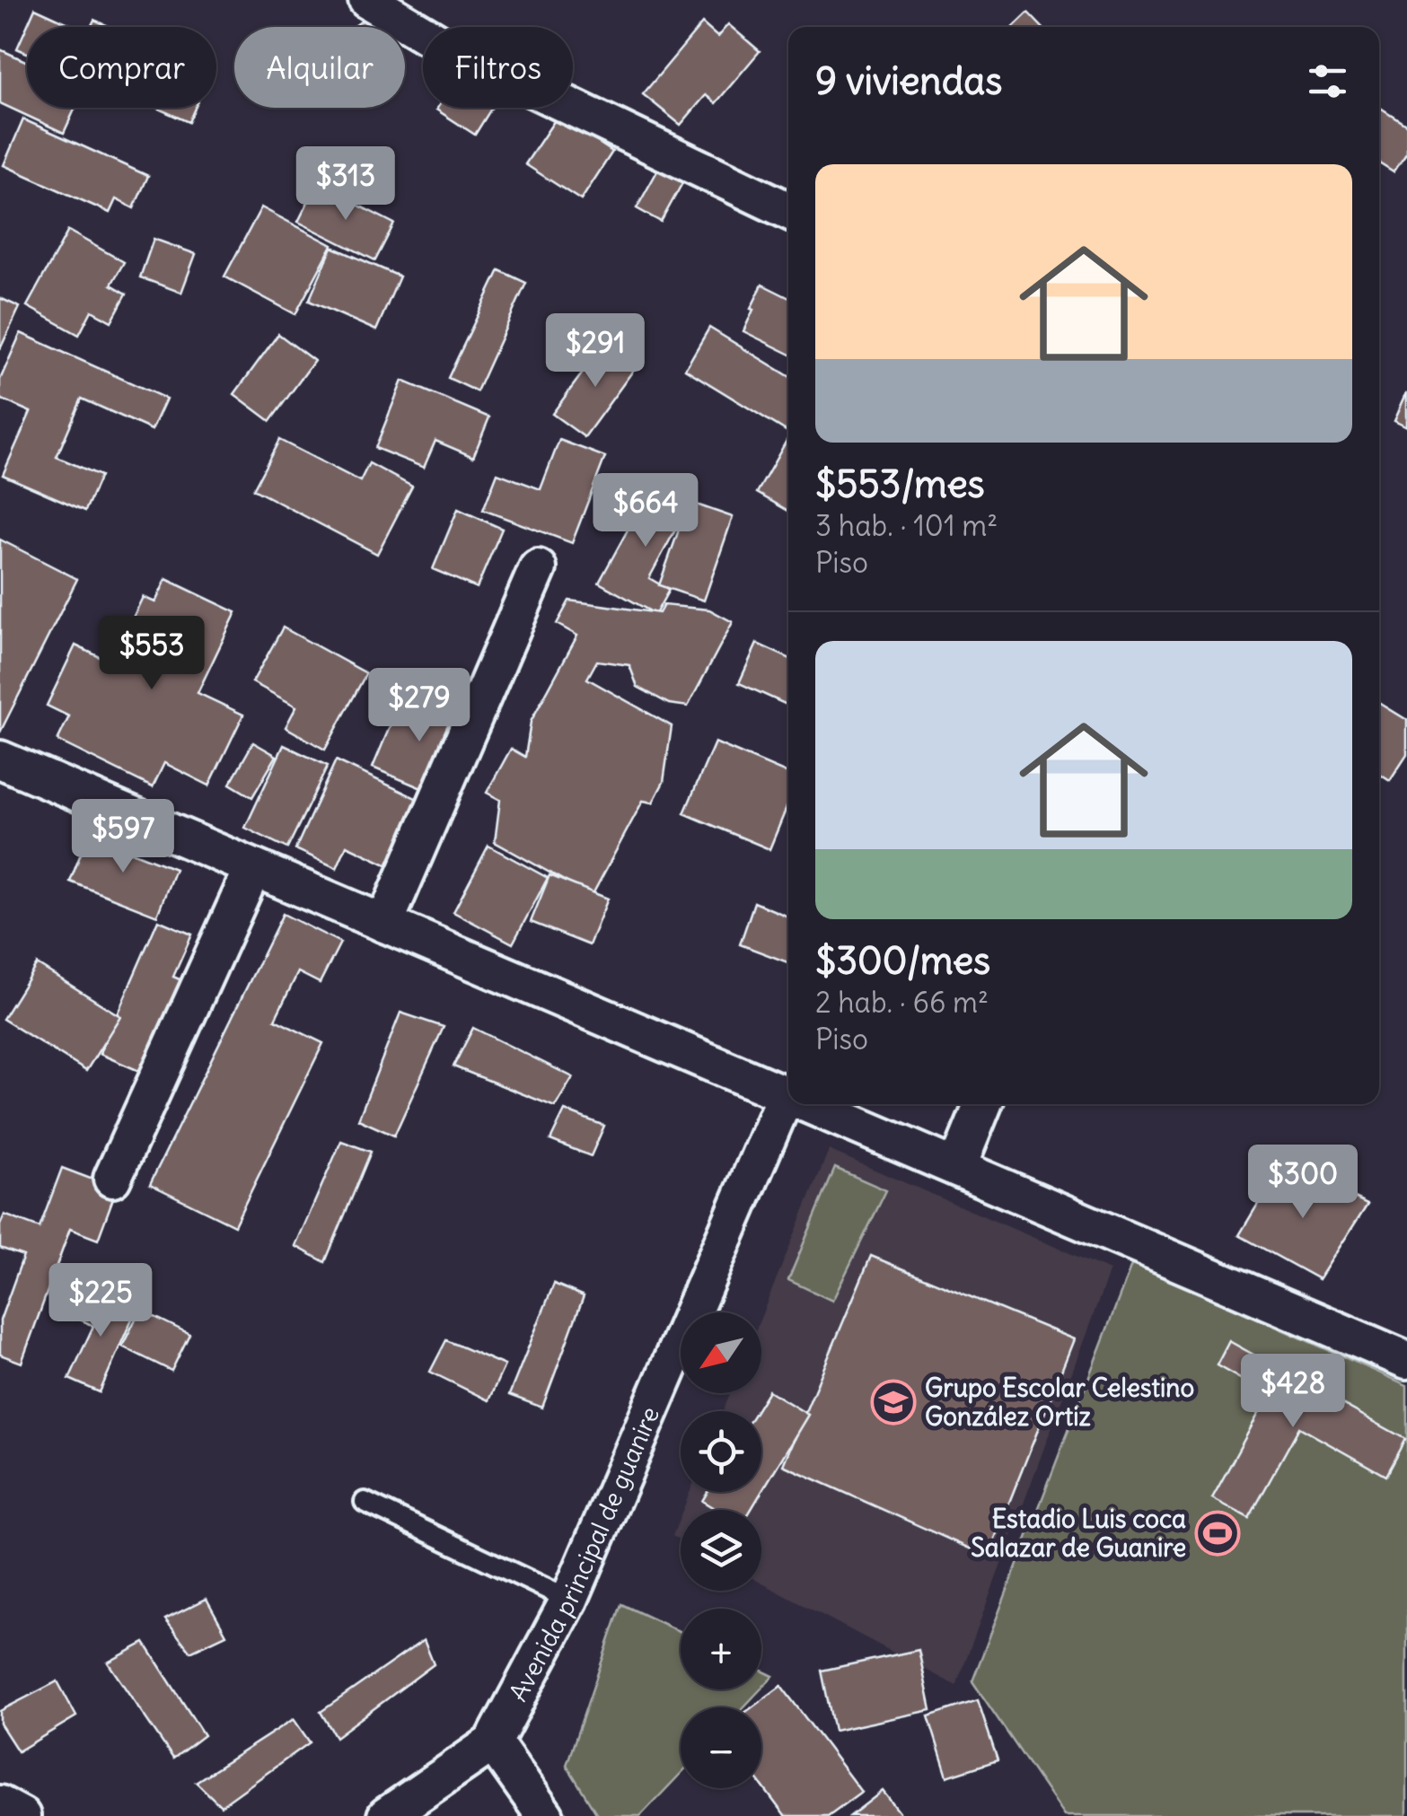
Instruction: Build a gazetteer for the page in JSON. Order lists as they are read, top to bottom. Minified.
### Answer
{"streets":{"street":["Avenida principal de guanire"]},"places":{"school or university":["Grupo Escolar Celestino González Ortiz"],"sports":["Estadio Luis coca Salazar de Guanire"]},"north":"bottom left","page":{"chip":["Comprar","Alquilar","Filtros"],"heading":"9 viviendas","list":[{"name":"$553/mes","note":"3 hab. · 101 m² · Piso"},{"name":"$300/mes","note":"2 hab. · 66 m² · Piso"}],"price":["$313","$291","$664","$553","$279","$597","$300","$225","$428"],"map_buttons":["+","−"]}}
